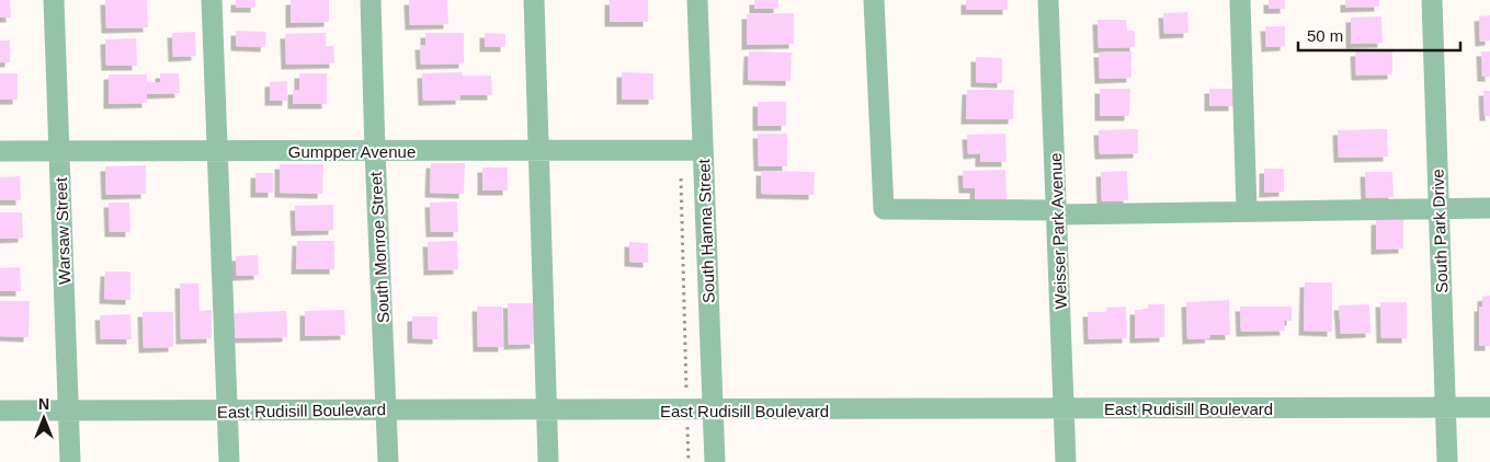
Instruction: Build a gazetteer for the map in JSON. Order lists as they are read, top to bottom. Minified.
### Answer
{"streets":{"street":["Gumpper Avenue","Warsaw Street","South Hanna Street","Weisser Park Avenue","South Park Drive","South Monroe Street","East Rudisill Boulevard"]},"crossings":[["Gumpper Avenue","Warsaw Street"],["Gumpper Avenue","South Hanna Street"],["Gumpper Avenue","South Monroe Street"],["Warsaw Street","East Rudisill Boulevard"],["South Hanna Street","East Rudisill Boulevard"],["Weisser Park Avenue","East Rudisill Boulevard"],["South Park Drive","East Rudisill Boulevard"],["South Monroe Street","East Rudisill Boulevard"]],"scale_bar":"50 m","north":"top"}
